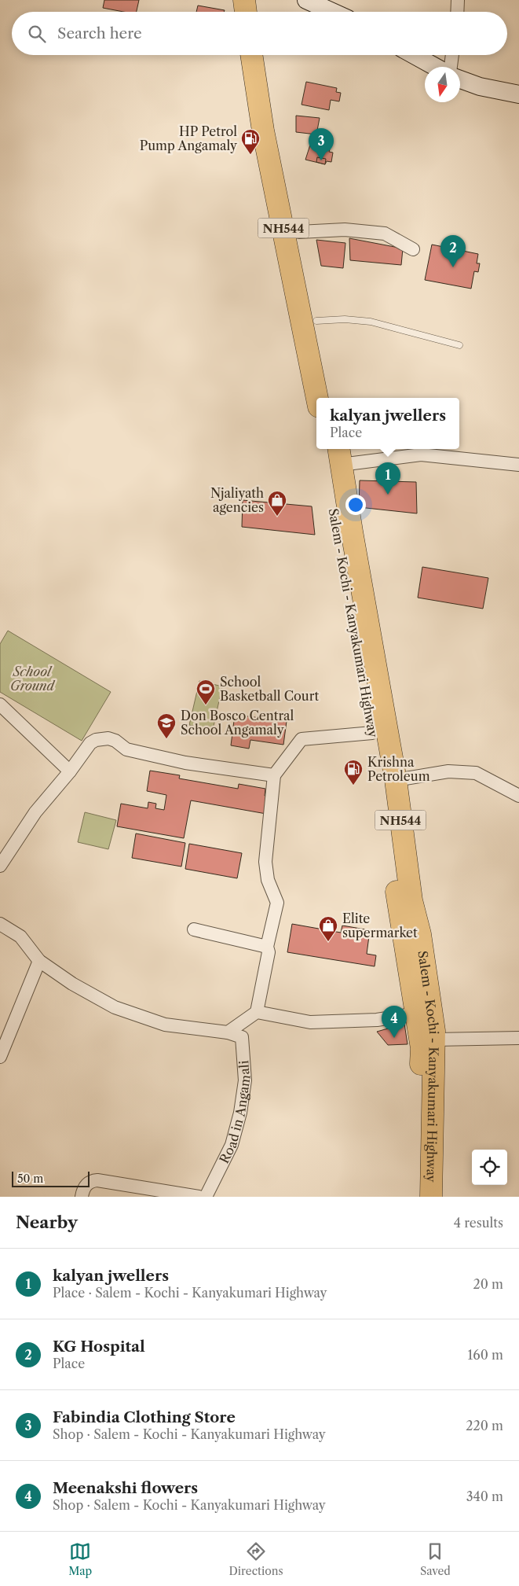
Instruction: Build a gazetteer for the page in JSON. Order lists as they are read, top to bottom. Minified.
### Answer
{"streets":{"highway":["NH544","Salem - Kochi - Kanyakumari Highway"],"street":["Road in Angamali"]},"parks":["School Ground"],"places":{"fuel station":["HP Petrol Pump Angamaly","Krishna Petroleum"],"shop":["Njaliyath agencies","Elite supermarket"],"sports":["School Basketball Court"],"school or university":["Don Bosco Central School Angamaly"]},"scale_bar":"50 m","north":"bottom","page":{"search":"Search here","pins":["3","2","1","4"],"popup":["kalyan jwellers","Place"],"scale":"50 m","heading":["Nearby","4 results"],"list":[{"mark":"1","name":"kalyan jwellers","note":"Place · Salem - Kochi - Kanyakumari Highway","value":"20 m"},{"mark":"2","name":"KG Hospital","note":"Place","value":"160 m"},{"mark":"3","name":"Fabindia Clothing Store","note":"Shop · Salem - Kochi - Kanyakumari Highway","value":"220 m"},{"mark":"4","name":"Meenakshi flowers","note":"Shop · Salem - Kochi - Kanyakumari Highway","value":"340 m"}],"nav":["Map","Directions","Saved"]}}
